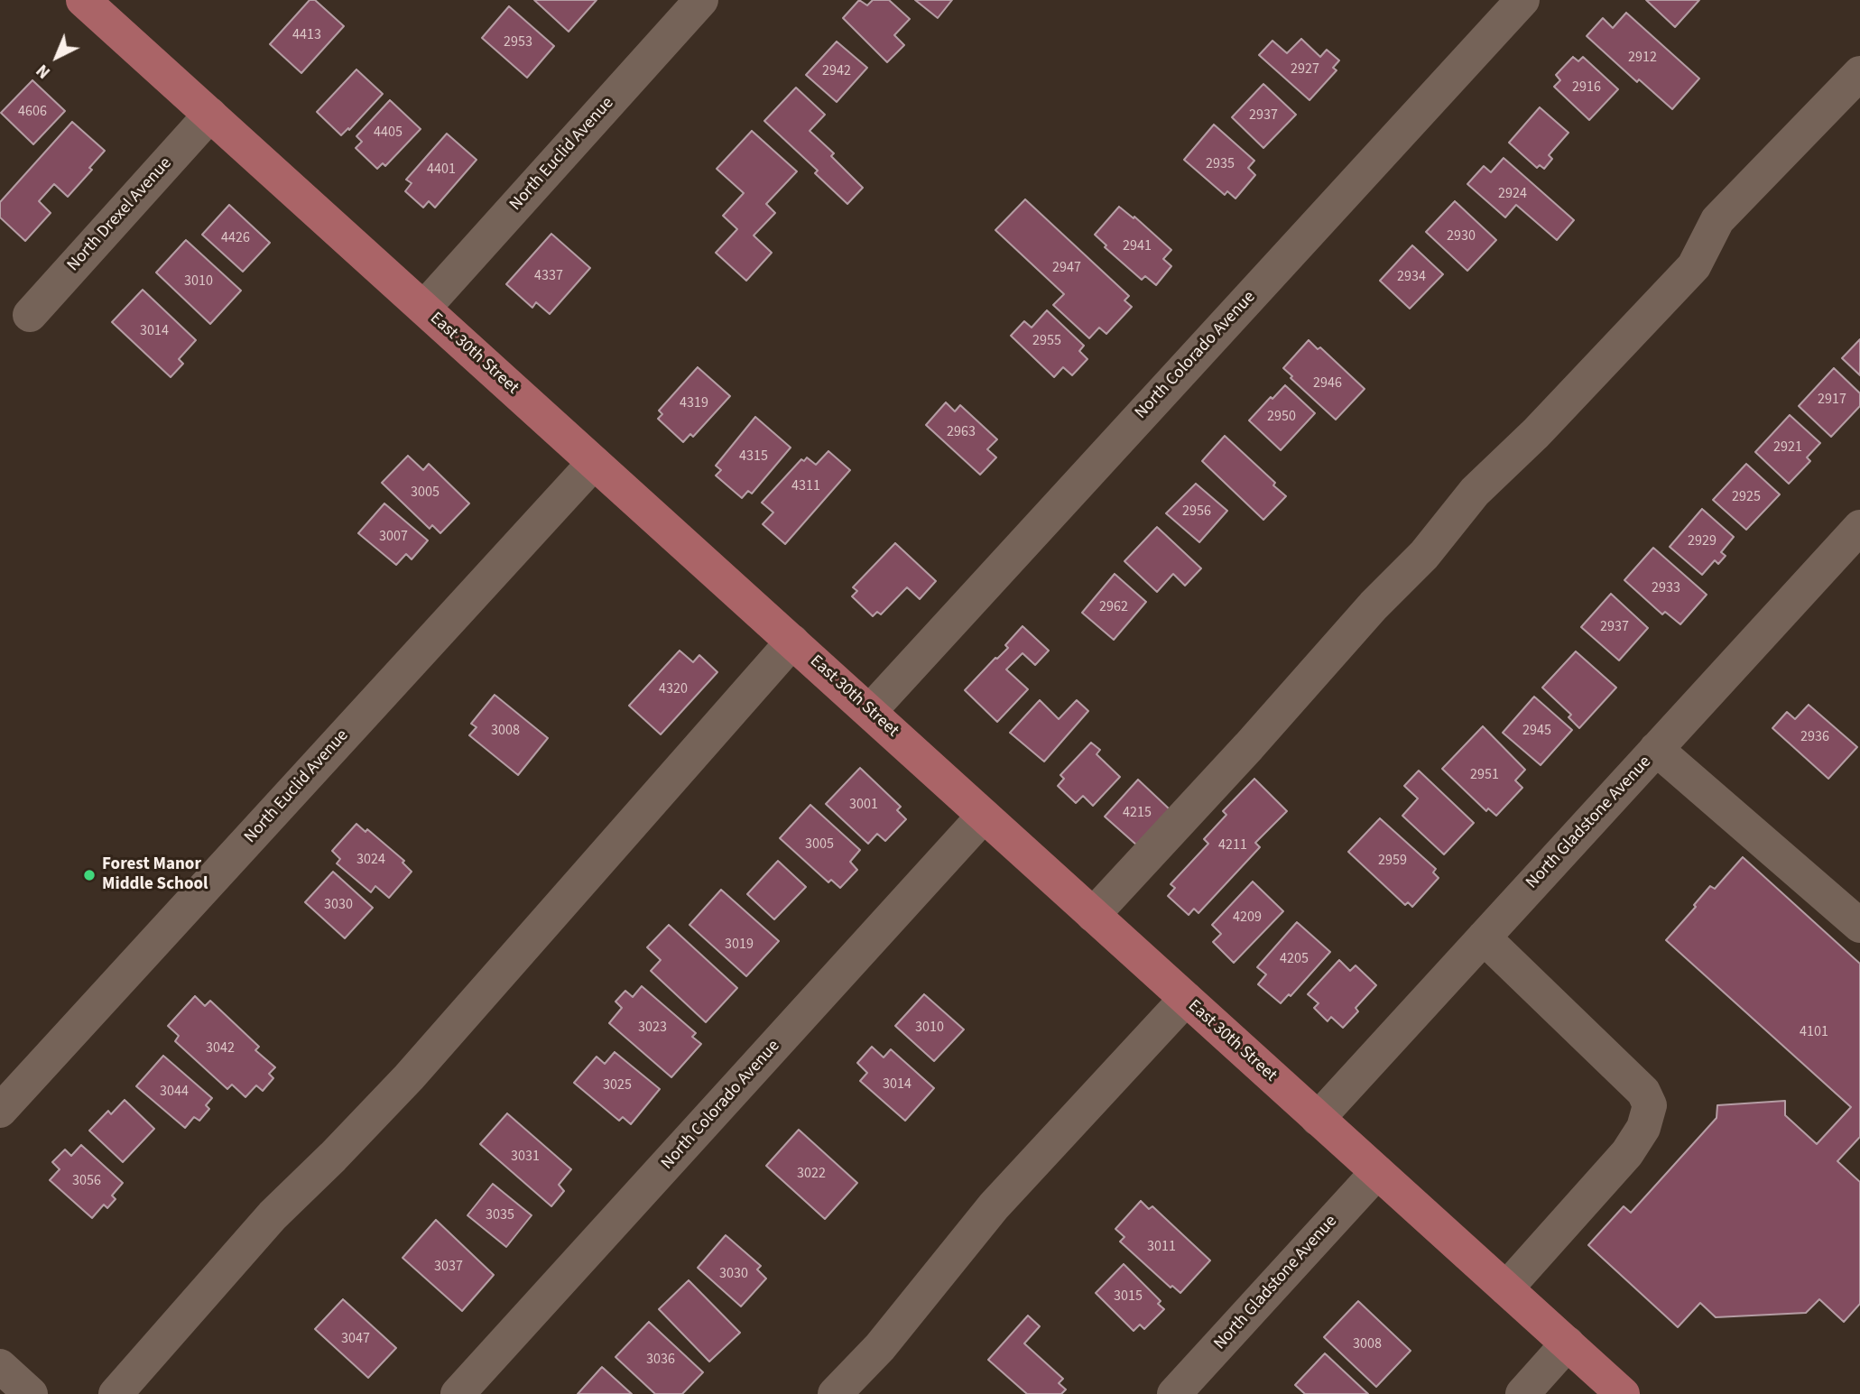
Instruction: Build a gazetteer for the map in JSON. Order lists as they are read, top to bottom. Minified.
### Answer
{"streets":{"main road":["East 30th Street"],"street":["North Euclid Avenue","North Drexel Avenue","North Colorado Avenue","North Gladstone Avenue"]},"crossings":[["North Euclid Avenue","East 30th Street"],["North Drexel Avenue","East 30th Street"],["East 30th Street","North Colorado Avenue"],["East 30th Street","North Gladstone Avenue"]],"places":["Forest Manor Middle School"],"house_numbers":["4413","2953","2912","2927","2942","2916","4606","2937","4405","2935","4401","2924","2930","4426","2941","2947","4337","2934","3010","3014","2955","2946","2917","4319","2950","2963","2921","4315","4311","3005","2925","2956","3007","2929","2933","2962","2937","4320","3008","2945","2936","2951","3001","4215","3005","4211","3024","2959","3030","4209","3019","4205","3023","3010","4101","3042","3014","3025","3044","3031","3022","3056","3035","3011","3037","3030","3015","3047","3008","3036"],"north":"bottom left"}
